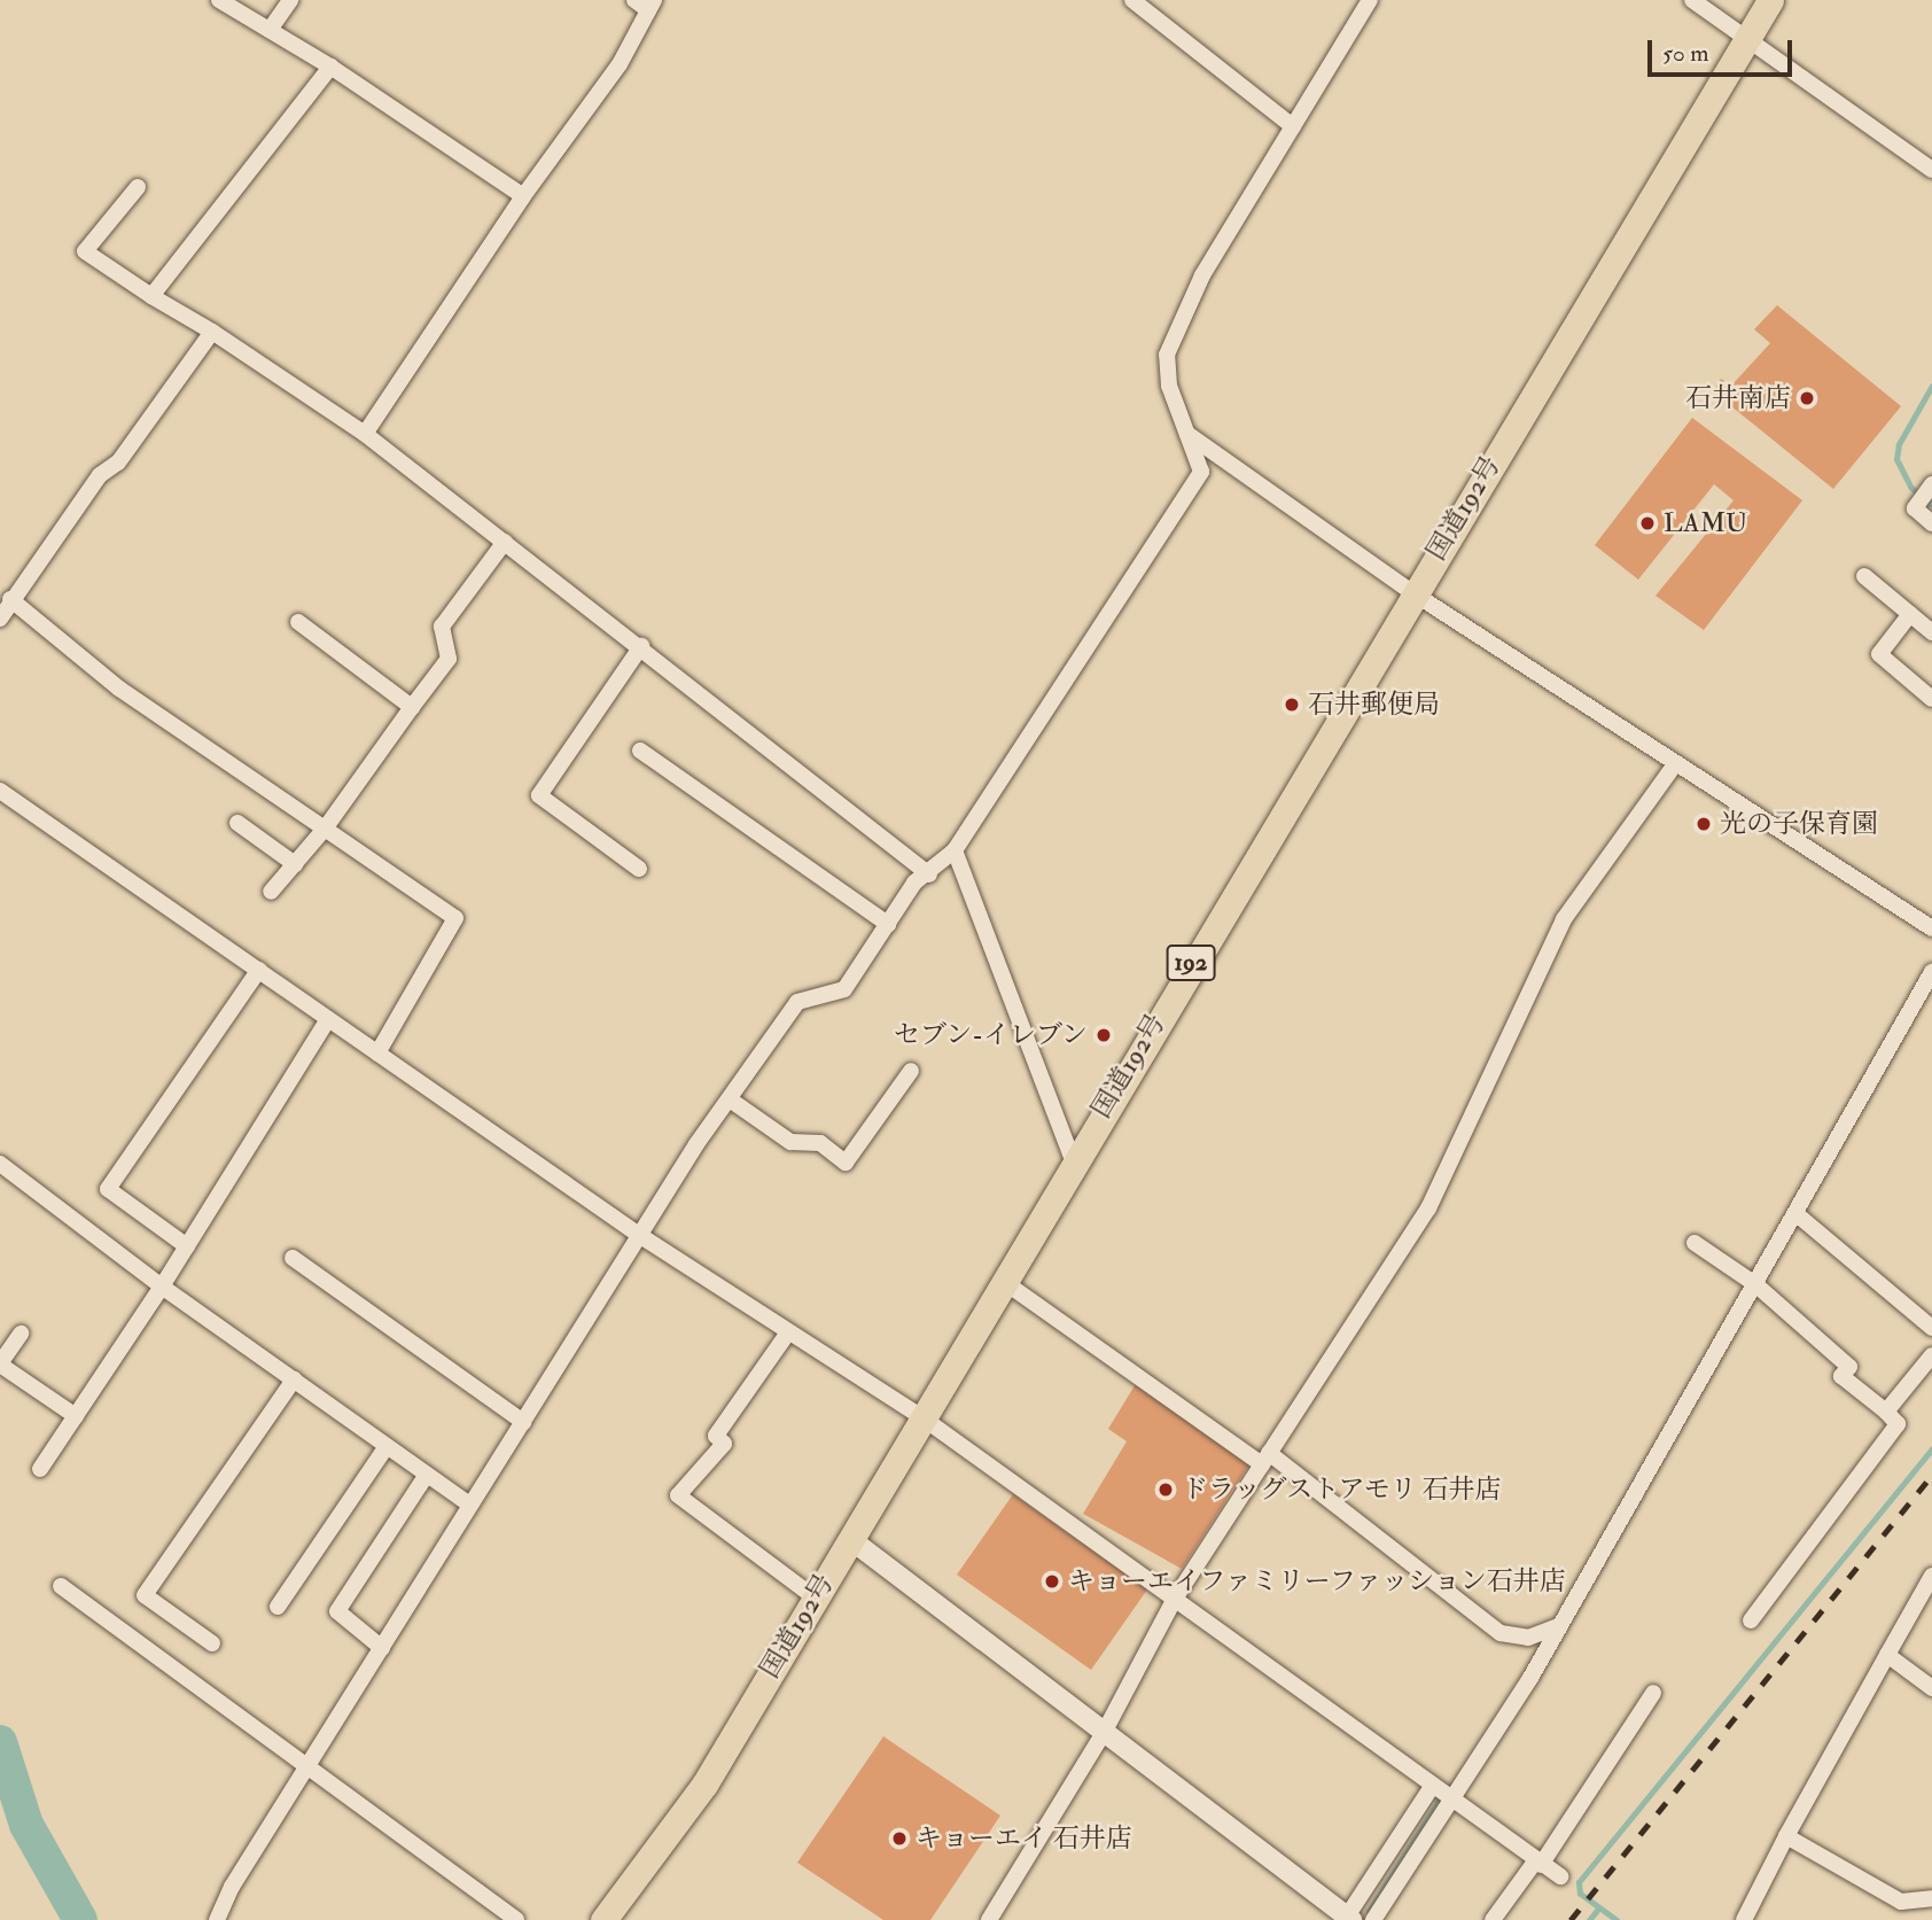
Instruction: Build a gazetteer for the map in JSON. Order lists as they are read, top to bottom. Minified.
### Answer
{"streets":{"highway":["国道192号","192"]},"places":["石井南店","LAMU","石井郵便局","光の子保育園","セブン-イレブン","ドラッグストアモリ 石井店","キョーエイファミリーファッション石井店","キョーエイ 石井店"],"scale_bar":"50 m"}
